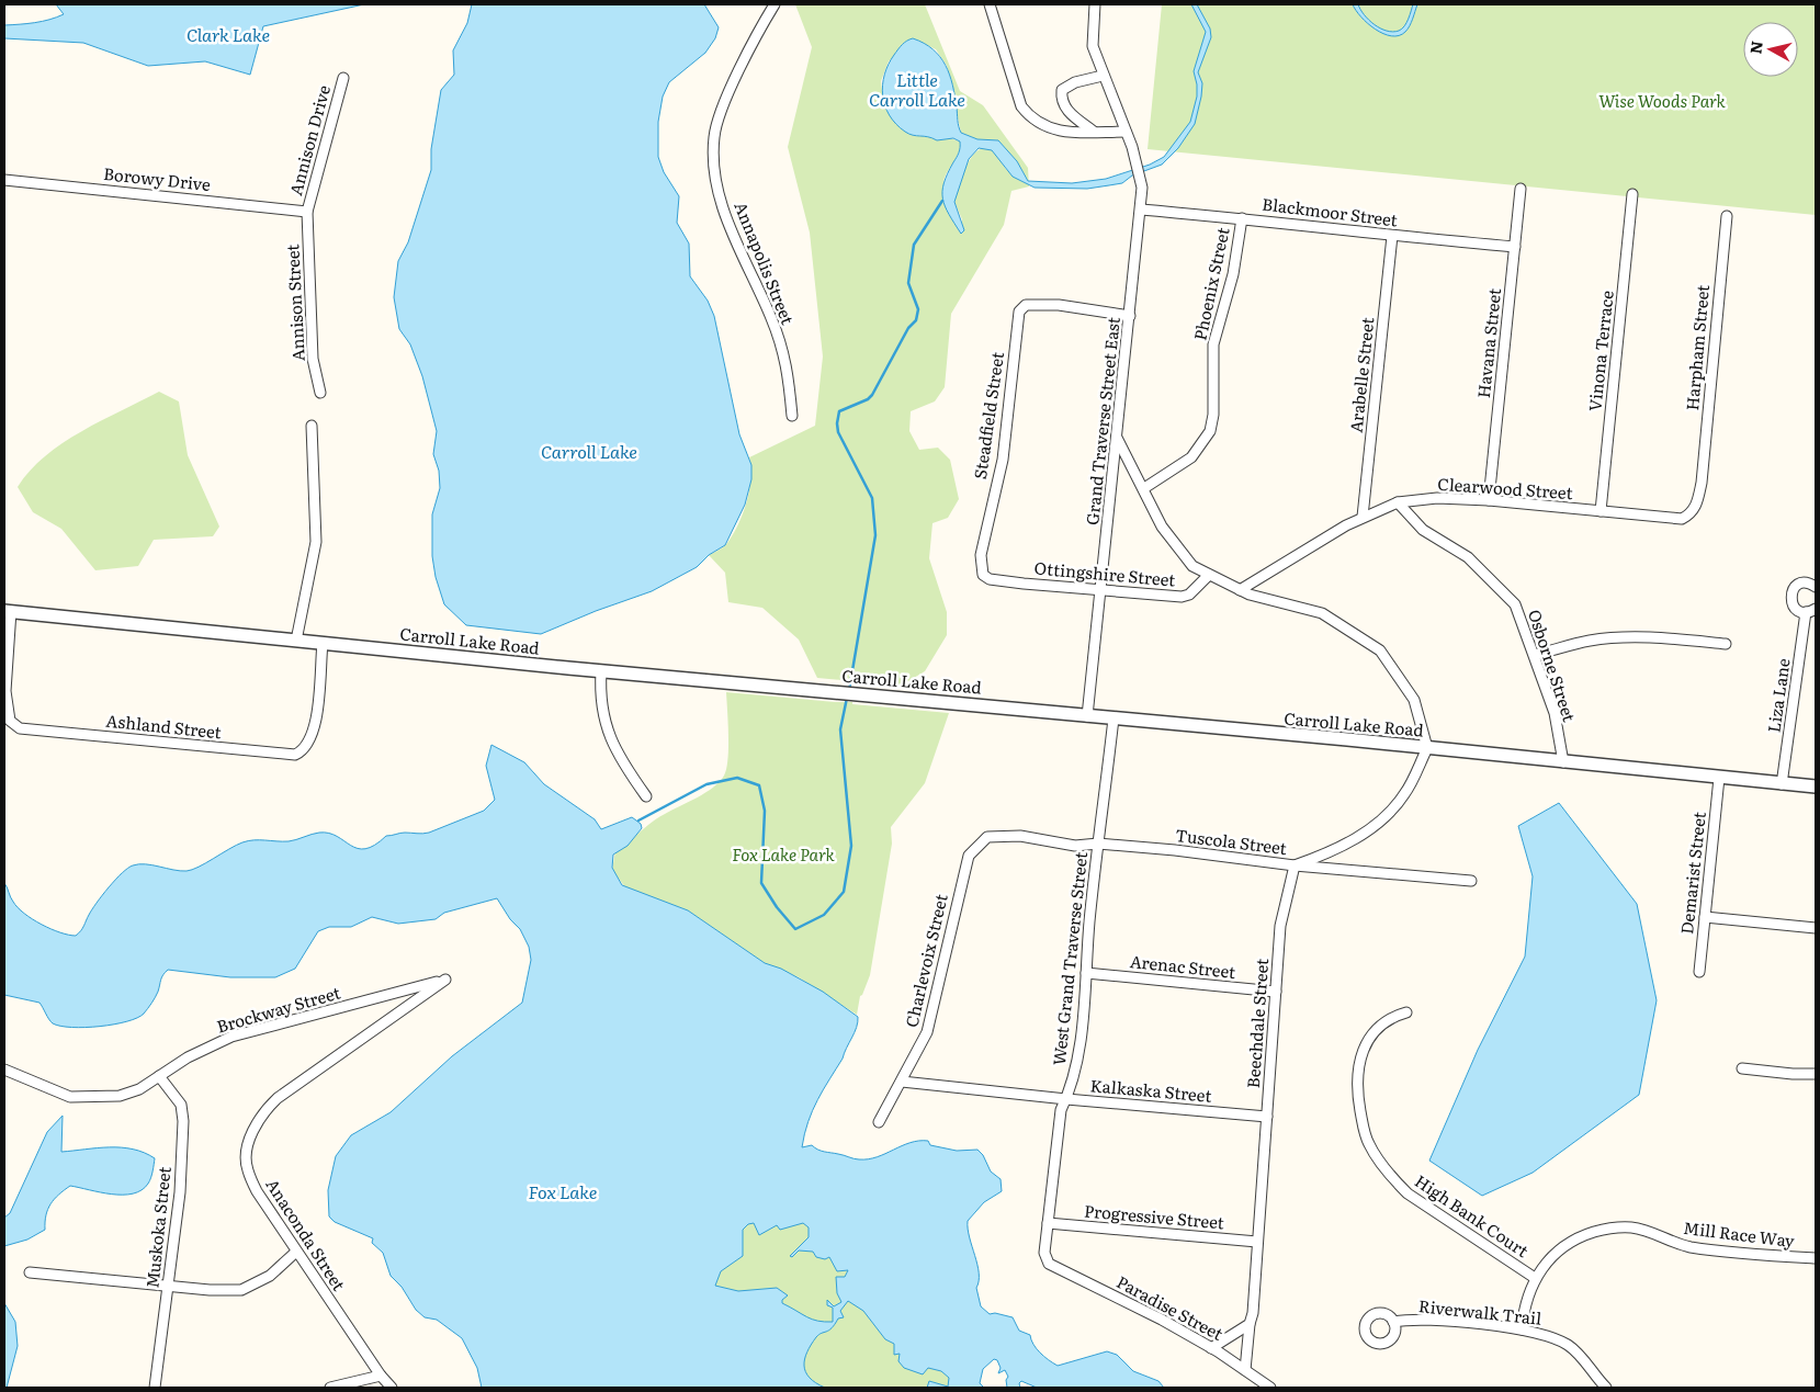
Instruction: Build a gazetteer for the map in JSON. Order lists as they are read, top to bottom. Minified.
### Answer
{"streets":{"street":["Annison Drive","Borowy Drive","Blackmoor Street","Annapolis Street","Phoenix Street","Annison Street","Havana Street","Harpham Street","Vinona Terrace","Arabelle Street","Steadfield Street","Grand Traverse Street East","Clearwood Street","Ottingshire Street","Carroll Lake Road","Osborne Street","Liza Lane","Ashland Street","Tuscola Street","Demarist Street","West Grand Traverse Street","Charlevoix Street","Arenac Street","Brockway Street","Beechdale Street","Kalkaska Street","High Bank Court","Progressive Street","Muskoka Street","Anaconda Street","Mill Race Way","Paradise Street","Riverwalk Trail"]},"crossings":[["Annison Drive","Borowy Drive"],["Annison Drive","Annison Street"],["Borowy Drive","Annison Street"],["Blackmoor Street","Phoenix Street"],["Blackmoor Street","Havana Street"],["Blackmoor Street","Arabelle Street"],["Blackmoor Street","Grand Traverse Street East"],["Havana Street","Clearwood Street"],["Harpham Street","Clearwood Street"],["Vinona Terrace","Clearwood Street"],["Arabelle Street","Clearwood Street"],["Steadfield Street","Grand Traverse Street East"],["Steadfield Street","Ottingshire Street"],["Grand Traverse Street East","Ottingshire Street"],["Grand Traverse Street East","Carroll Lake Road"],["Clearwood Street","Osborne Street"],["Carroll Lake Road","Osborne Street"],["Carroll Lake Road","Liza Lane"],["Carroll Lake Road","Ashland Street"],["Carroll Lake Road","Demarist Street"],["Carroll Lake Road","West Grand Traverse Street"],["Tuscola Street","West Grand Traverse Street"],["Tuscola Street","Charlevoix Street"],["Tuscola Street","Beechdale Street"],["West Grand Traverse Street","Arenac Street"],["West Grand Traverse Street","Kalkaska Street"],["West Grand Traverse Street","Progressive Street"],["West Grand Traverse Street","Paradise Street"],["Charlevoix Street","Kalkaska Street"],["Arenac Street","Beechdale Street"],["Brockway Street","Muskoka Street"],["Brockway Street","Anaconda Street"],["Beechdale Street","Kalkaska Street"],["Beechdale Street","Progressive Street"],["Beechdale Street","Paradise Street"],["High Bank Court","Mill Race Way"],["Mill Race Way","Riverwalk Trail"]],"water":["Clark Lake","Little Carroll Lake","Carroll Lake","Fox Lake"],"parks":["Wise Woods Park","Fox Lake Park"],"north":"left"}
